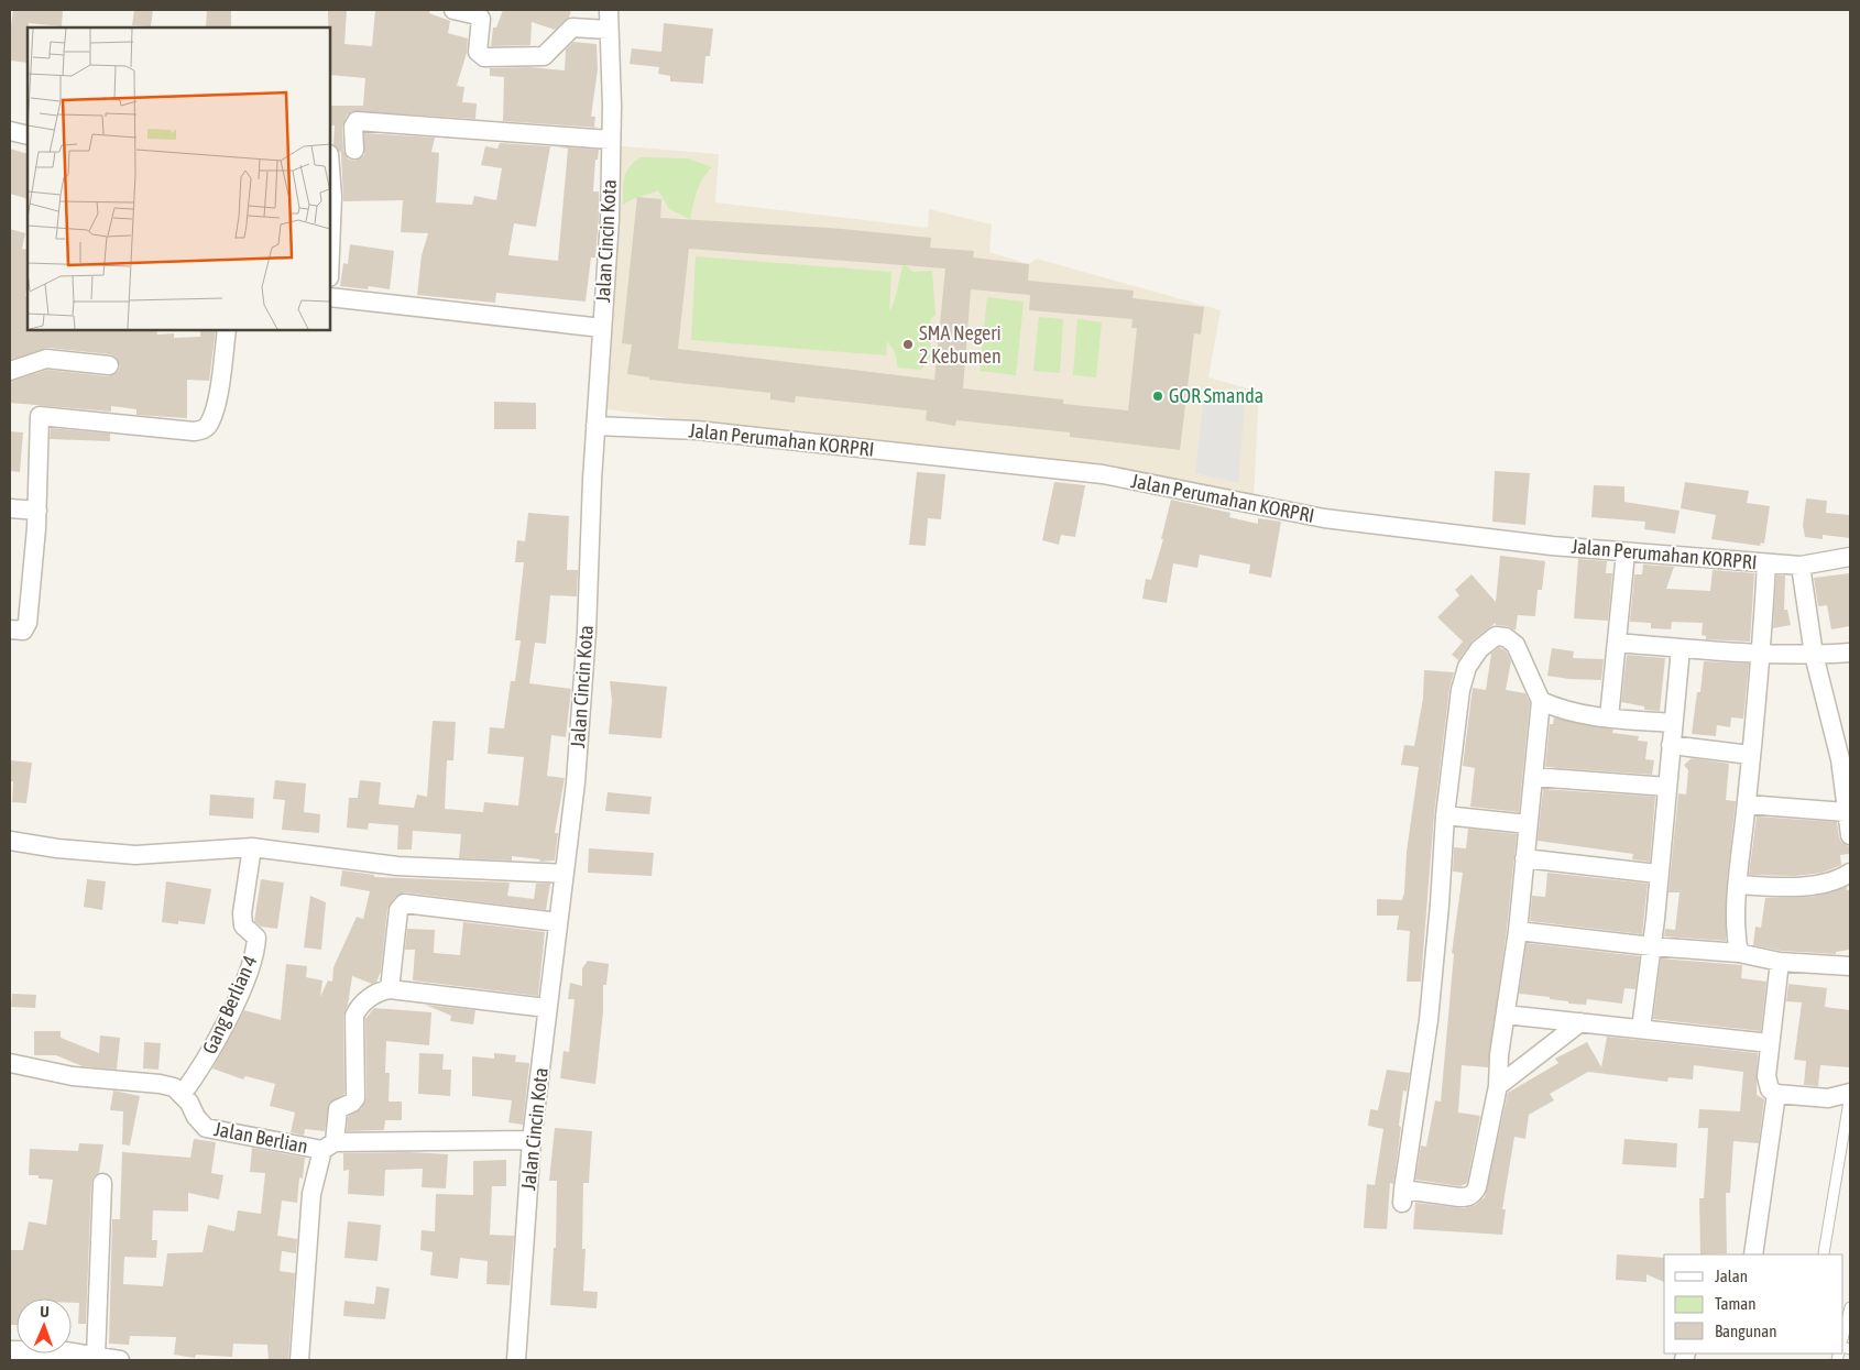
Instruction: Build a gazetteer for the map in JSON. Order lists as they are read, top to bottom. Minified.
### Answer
{"streets":{"street":["Jalan Cincin Kota","Jalan Perumahan KORPRI","Gang Berlian 4","Jalan Berlian"]},"crossings":[["Jalan Cincin Kota","Jalan Perumahan KORPRI"],["Jalan Cincin Kota","Jalan Berlian"],["Gang Berlian 4","Jalan Berlian"]],"places":["SMA Negeri 2 Kebumen","GOR Smanda"],"legend":["Jalan","Taman","Bangunan"],"north":"top"}
